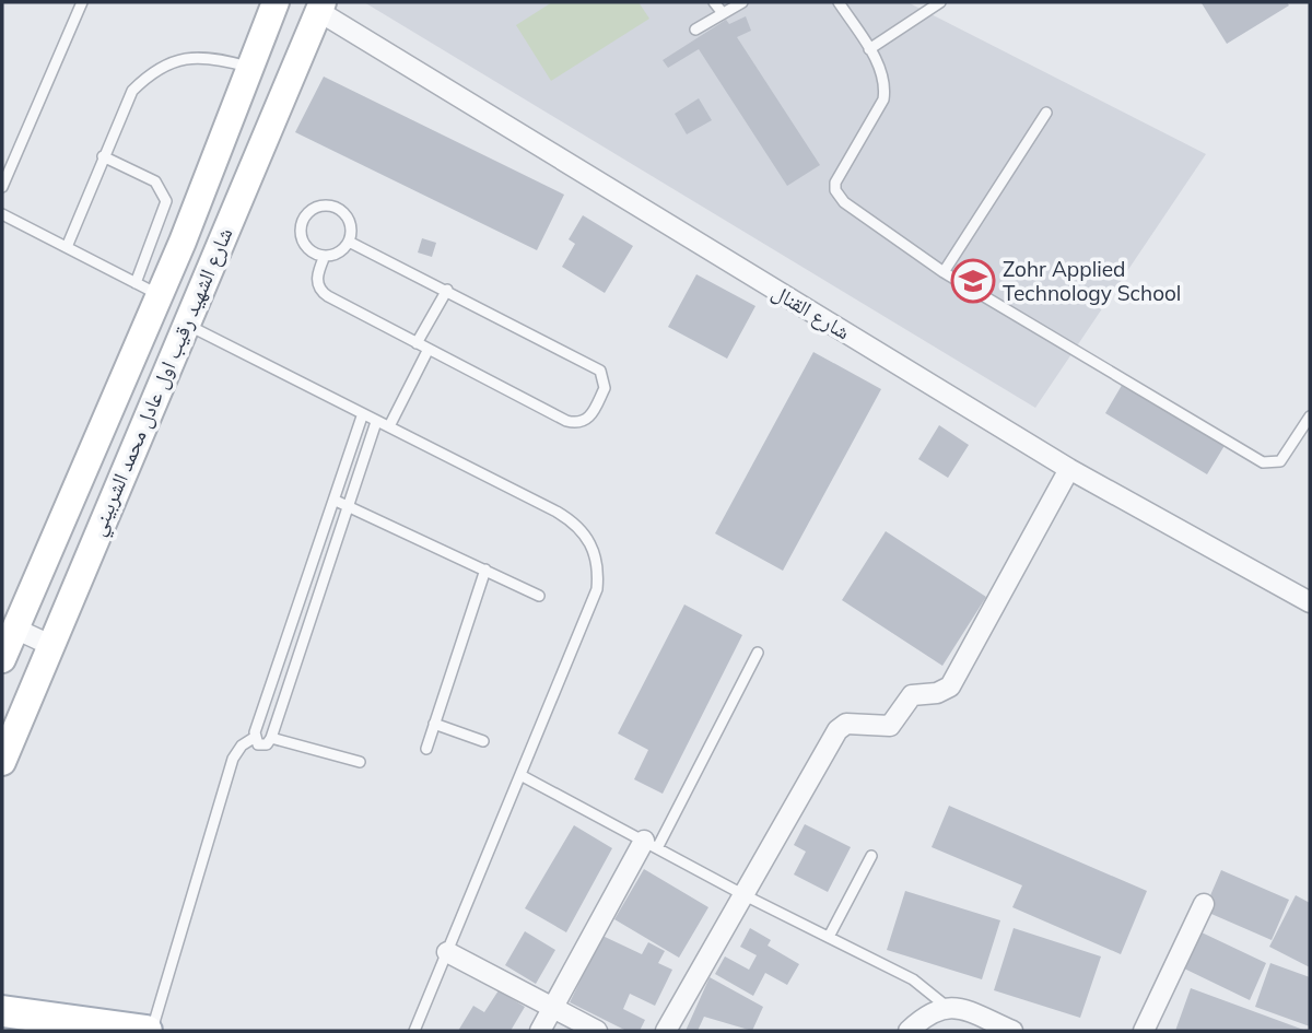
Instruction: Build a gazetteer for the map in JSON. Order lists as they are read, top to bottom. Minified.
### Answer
{"streets":{"street":["شارع القنال","شارع الشهيد رقيب اول عادل محمد الشربيني"]},"crossings":[["شارع القنال","شارع الشهيد رقيب اول عادل محمد الشربيني"]],"places":{"school or university":["Zohr Applied Technology School"]}}
